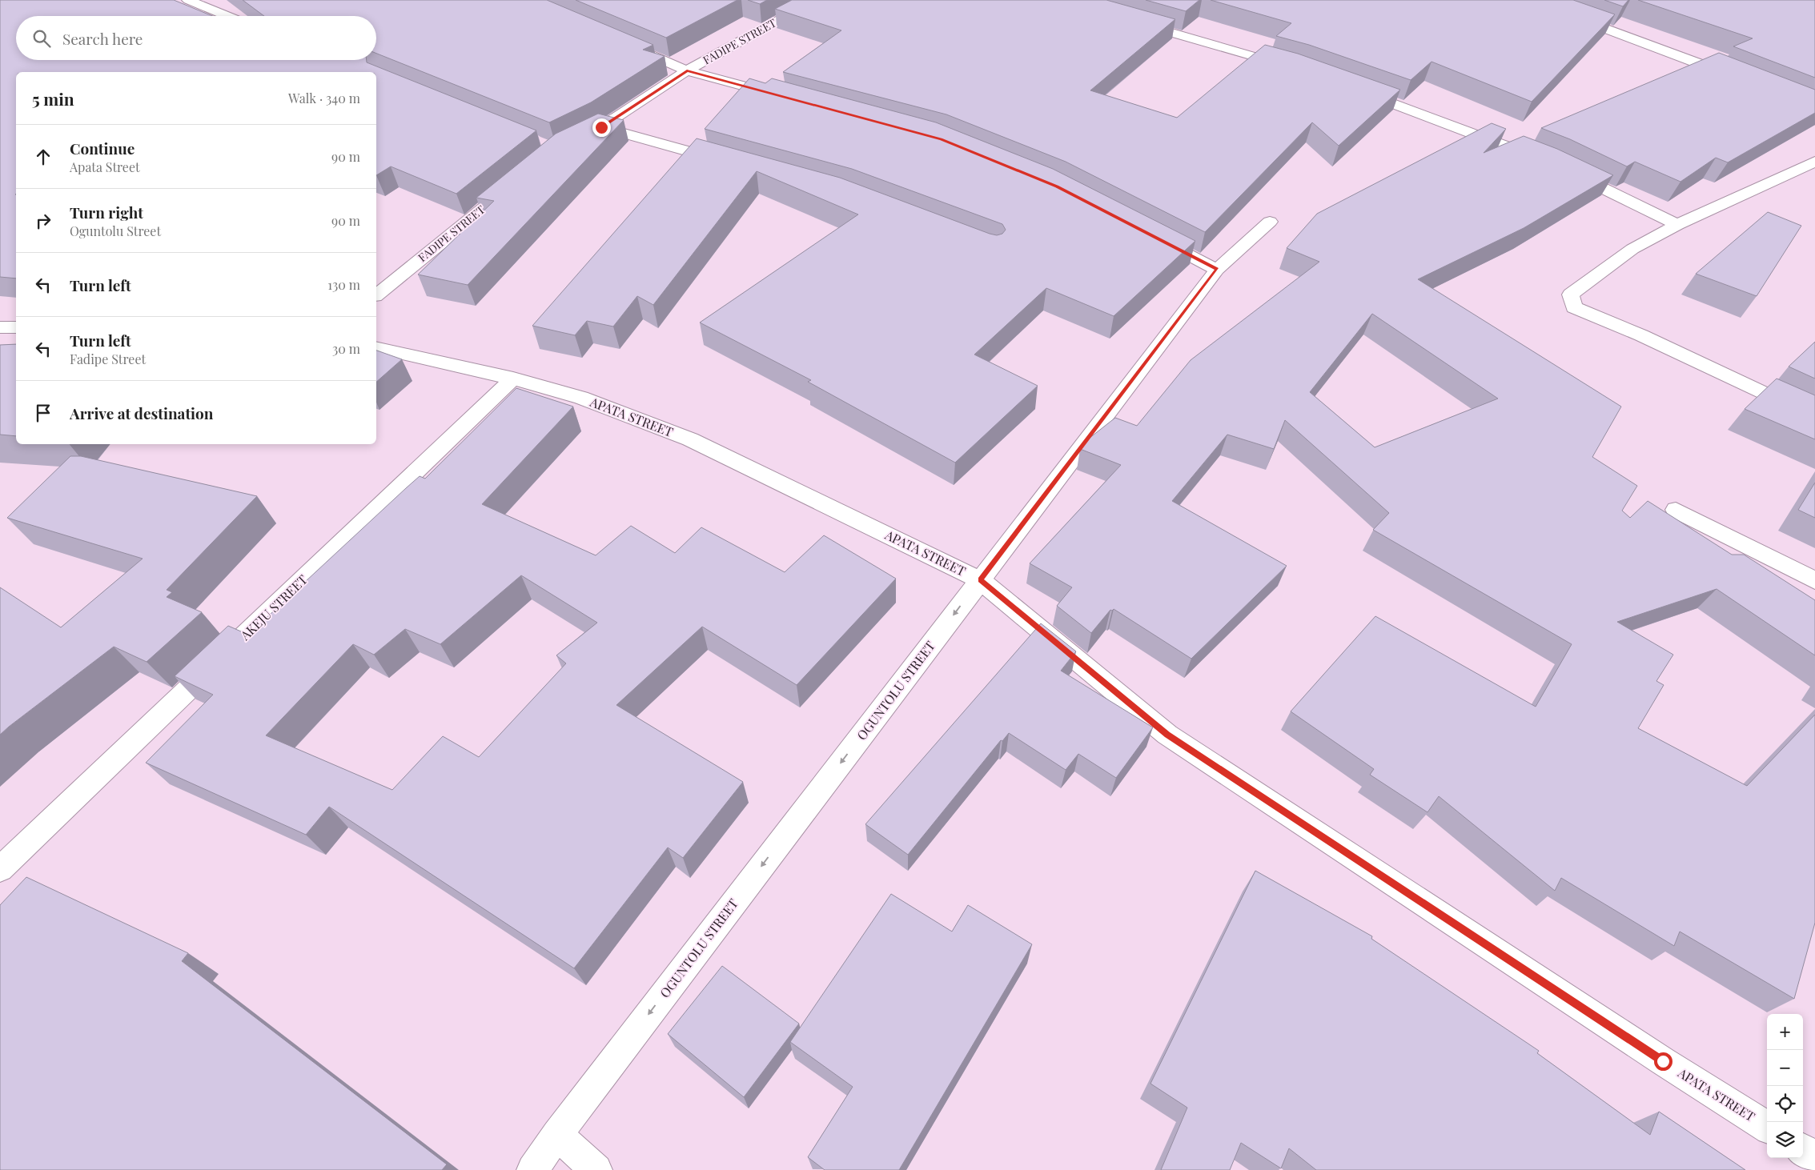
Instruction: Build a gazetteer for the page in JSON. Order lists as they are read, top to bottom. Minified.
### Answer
{"streets":{"street":["FADIPE STREET","APATA STREET","AKEJU STREET","OGUNTOLU STREET"]},"crossings":[["APATA STREET","AKEJU STREET"],["APATA STREET","OGUNTOLU STREET"]],"one_way":["OGUNTOLU STREET"],"page":{"search":"Search here","heading":["5 min","Walk · 340 m"],"list":[["Continue","Apata Street","90 m"],["Turn right","Oguntolu Street","90 m"],["Turn left","130 m"],["Turn left","Fadipe Street","30 m"],"Arrive at destination"],"map_buttons":["+","−"]}}
